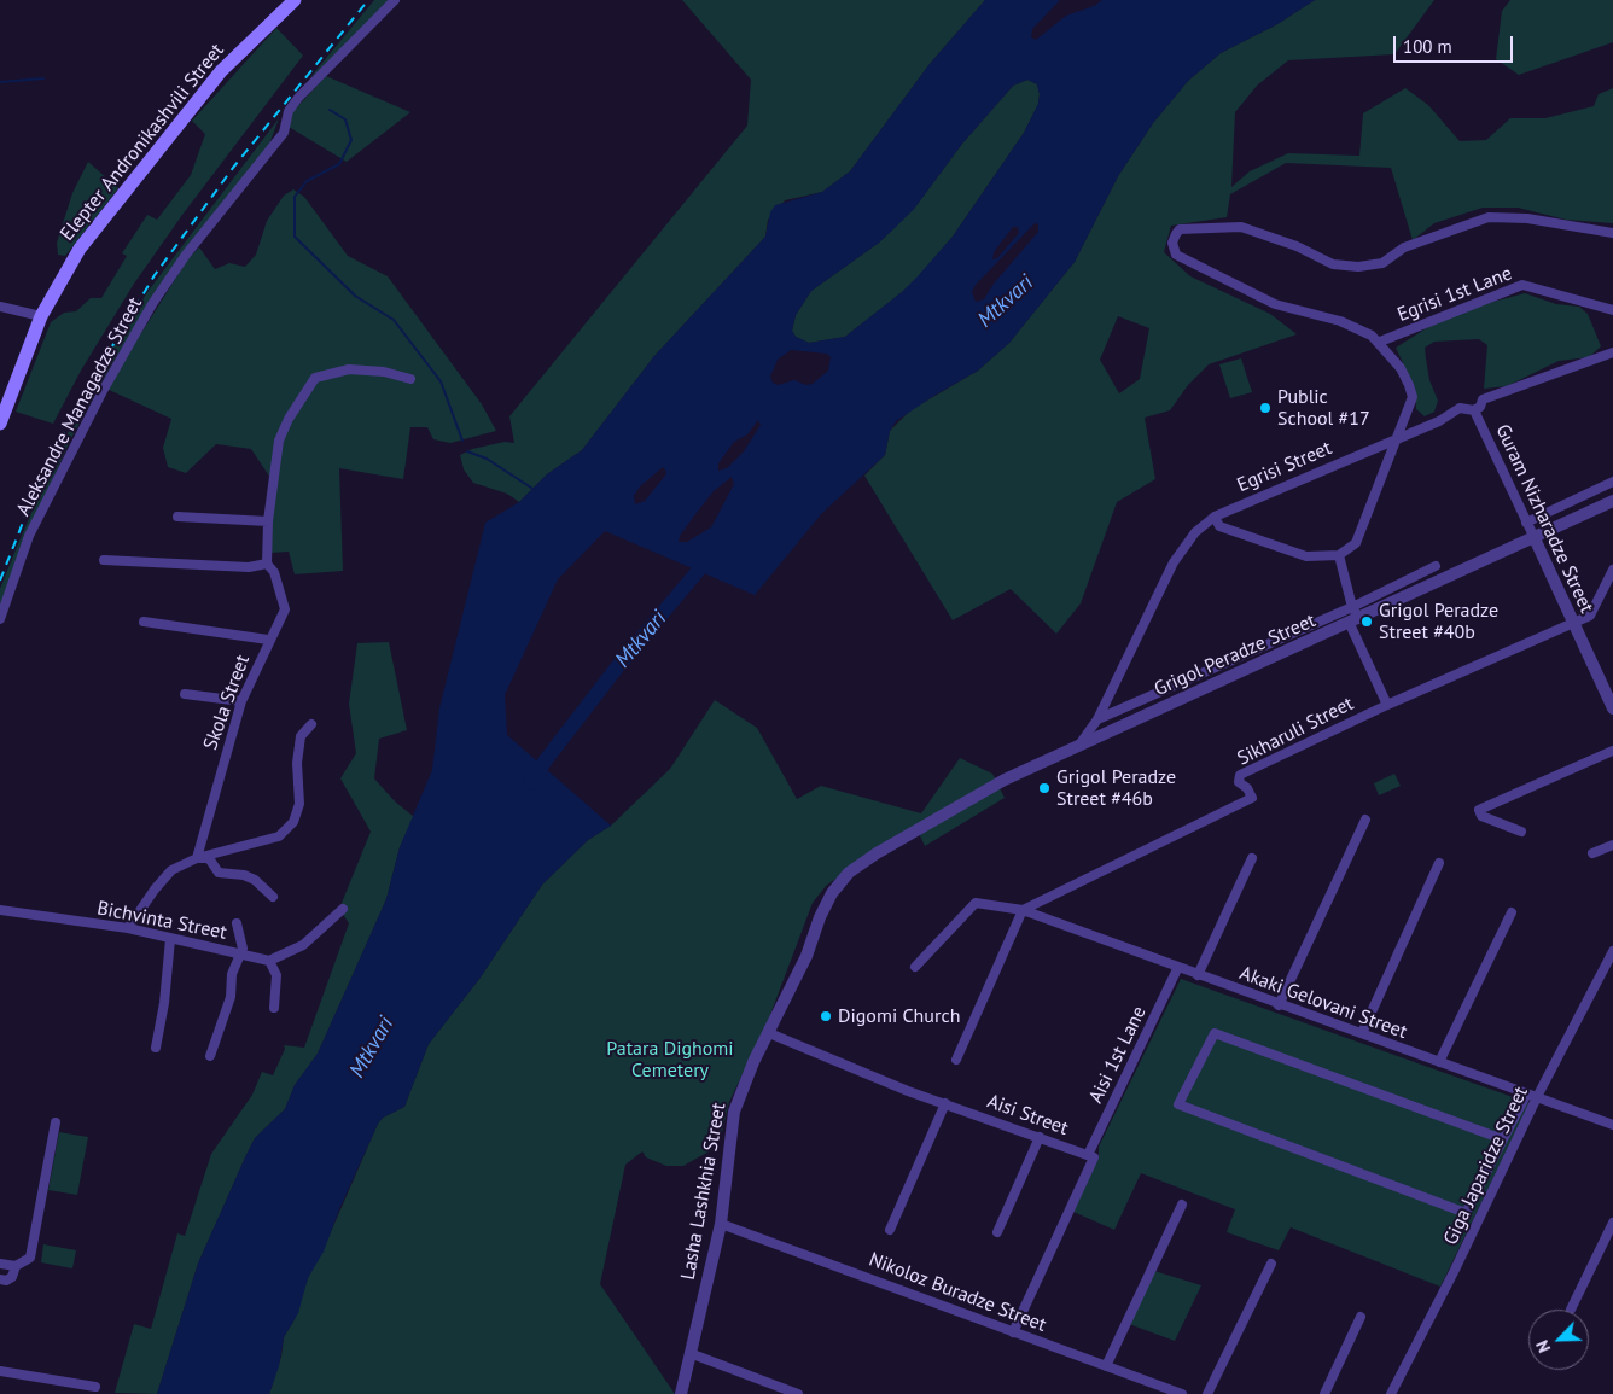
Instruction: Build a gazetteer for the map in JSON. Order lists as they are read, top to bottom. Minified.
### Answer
{"streets":{"main road":["Elepter Andronikashvili Street"],"street":["Egrisi 1st Lane","Aleksandre Managadze Street","Egrisi Street","Guram Nizharadze Street","Grigol Peradze Street","Skola Street","Sikharuli Street","Bichvinta Street","Akaki Gelovani Street","Aisi 1st Lane","Aisi Street","Giga Japaridze Street","Lasha Lashkhia Street","Nikoloz Buradze Street"]},"crossings":[["Egrisi Street","Guram Nizharadze Street"],["Egrisi Street","Grigol Peradze Street"],["Guram Nizharadze Street","Grigol Peradze Street"],["Guram Nizharadze Street","Sikharuli Street"],["Grigol Peradze Street","Lasha Lashkhia Street"],["Sikharuli Street","Akaki Gelovani Street"],["Akaki Gelovani Street","Aisi 1st Lane"],["Akaki Gelovani Street","Giga Japaridze Street"],["Aisi 1st Lane","Aisi Street"],["Aisi Street","Lasha Lashkhia Street"],["Aisi Street","Nikoloz Buradze Street"],["Lasha Lashkhia Street","Nikoloz Buradze Street"]],"water":["Mtkvari"],"parks":["Patara Dighomi Cemetery"],"places":["Public School #17","Grigol Peradze Street #40b","Grigol Peradze Street #46b","Digomi Church"],"scale_bar":"100 m","north":"bottom left"}
